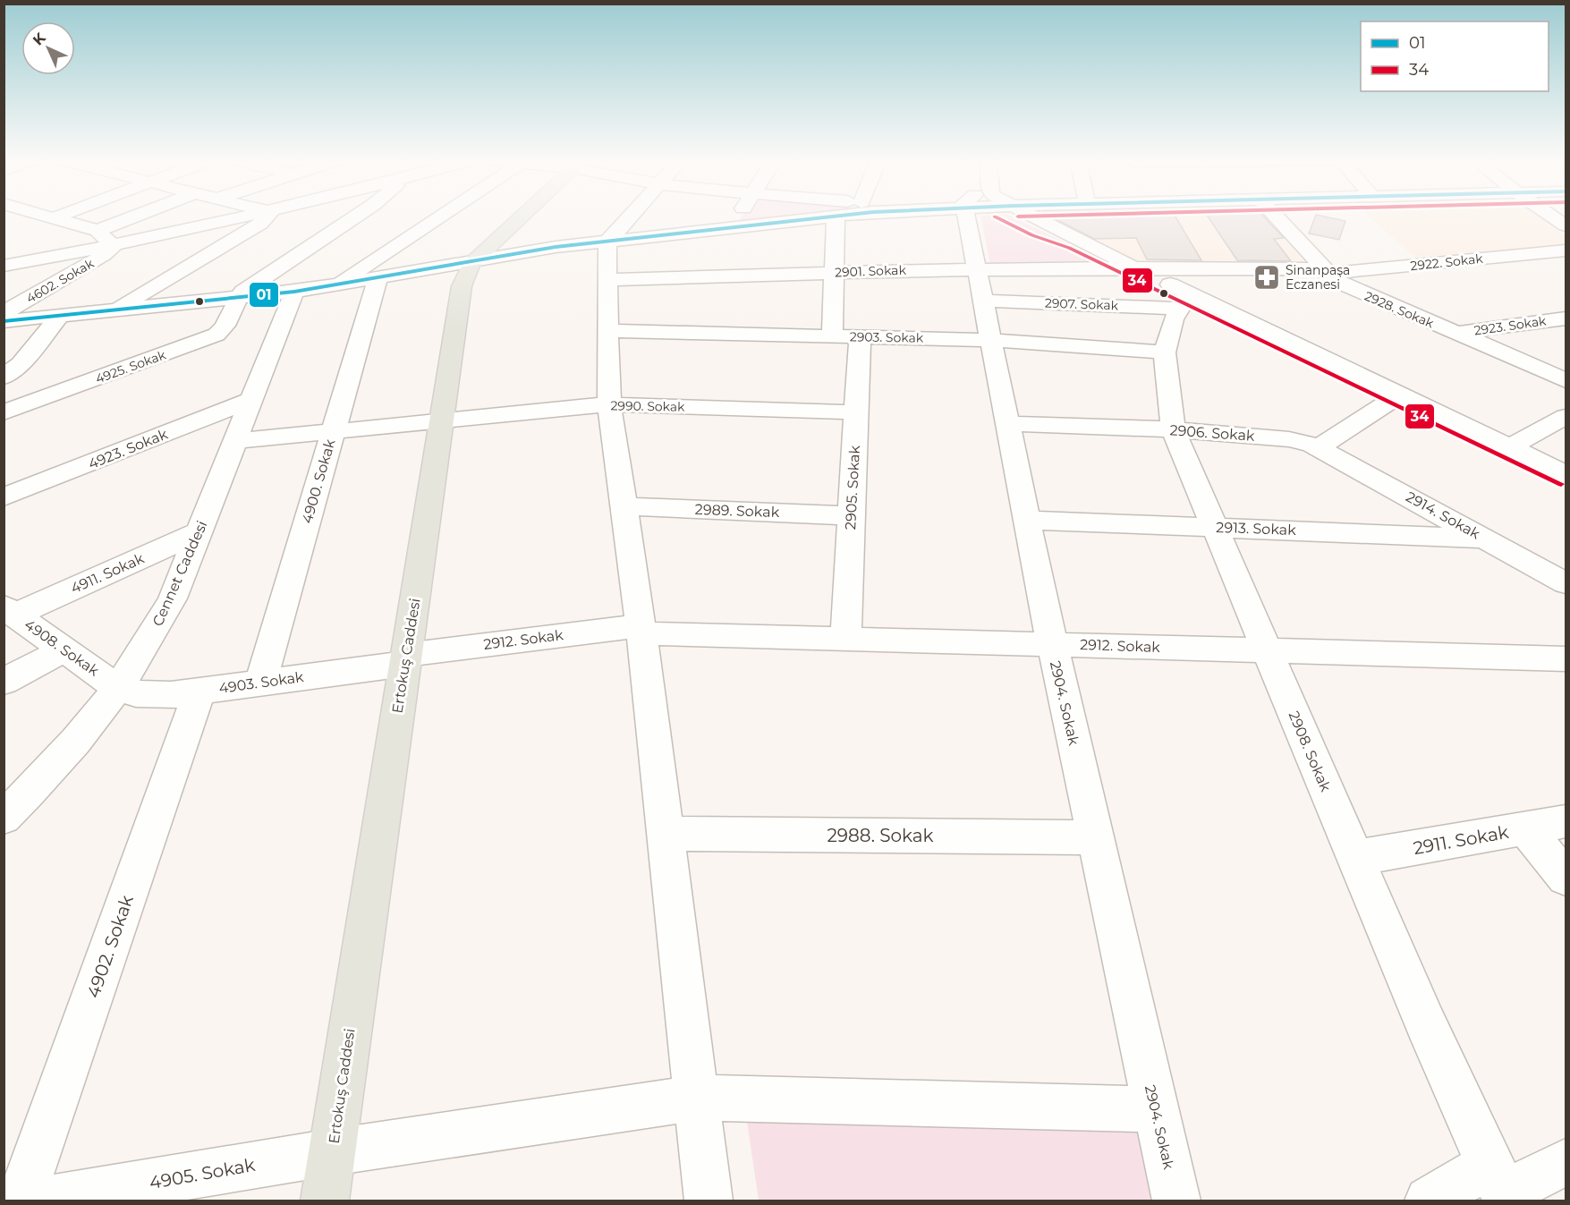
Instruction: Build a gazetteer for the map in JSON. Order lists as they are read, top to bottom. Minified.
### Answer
{"streets":{"main road":["Ertokuş Caddesi"],"street":["2922. Sokak","2901. Sokak","4602. Sokak","2907. Sokak","2928. Sokak","2923. Sokak","2903. Sokak","4925. Sokak","2990. Sokak","2906. Sokak","4923. Sokak","4900. Sokak","2905. Sokak","2989. Sokak","2914. Sokak","2913. Sokak","4911. Sokak","Cennet Caddesi","2912. Sokak","4908. Sokak","4903. Sokak","2904. Sokak","2908. Sokak","2988. Sokak","2911. Sokak","4902. Sokak","4905. Sokak"]},"crossings":[["2922. Sokak","2901. Sokak"],["2922. Sokak","2928. Sokak"],["2901. Sokak","2904. Sokak"],["2907. Sokak","2904. Sokak"],["2907. Sokak","2908. Sokak"],["2928. Sokak","2923. Sokak"],["2903. Sokak","2905. Sokak"],["2903. Sokak","2904. Sokak"],["2903. Sokak","2908. Sokak"],["2990. Sokak","4900. Sokak"],["2990. Sokak","2905. Sokak"],["2990. Sokak","Cennet Caddesi"],["2990. Sokak","Ertokuş Caddesi"],["2906. Sokak","2914. Sokak"],["2906. Sokak","2904. Sokak"],["2906. Sokak","2908. Sokak"],["4923. Sokak","Cennet Caddesi"],["4900. Sokak","4903. Sokak"],["2905. Sokak","2989. Sokak"],["2905. Sokak","2912. Sokak"],["2914. Sokak","2913. Sokak"],["2913. Sokak","2904. Sokak"],["2913. Sokak","2908. Sokak"],["4911. Sokak","Cennet Caddesi"],["4911. Sokak","4908. Sokak"],["Cennet Caddesi","4908. Sokak"],["Cennet Caddesi","4903. Sokak"],["2912. Sokak","Ertokuş Caddesi"],["2912. Sokak","4903. Sokak"],["2912. Sokak","2904. Sokak"],["2912. Sokak","2908. Sokak"],["4908. Sokak","4903. Sokak"],["Ertokuş Caddesi","4903. Sokak"],["Ertokuş Caddesi","4905. Sokak"],["4903. Sokak","4902. Sokak"],["2904. Sokak","2988. Sokak"],["2904. Sokak","4905. Sokak"],["2908. Sokak","2911. Sokak"]],"places":{"pharmacy":["Sinanpaşa Eczanesi"]},"lines":["transit line 01","transit line 34"],"legend":["01","34"],"north":"top left"}
